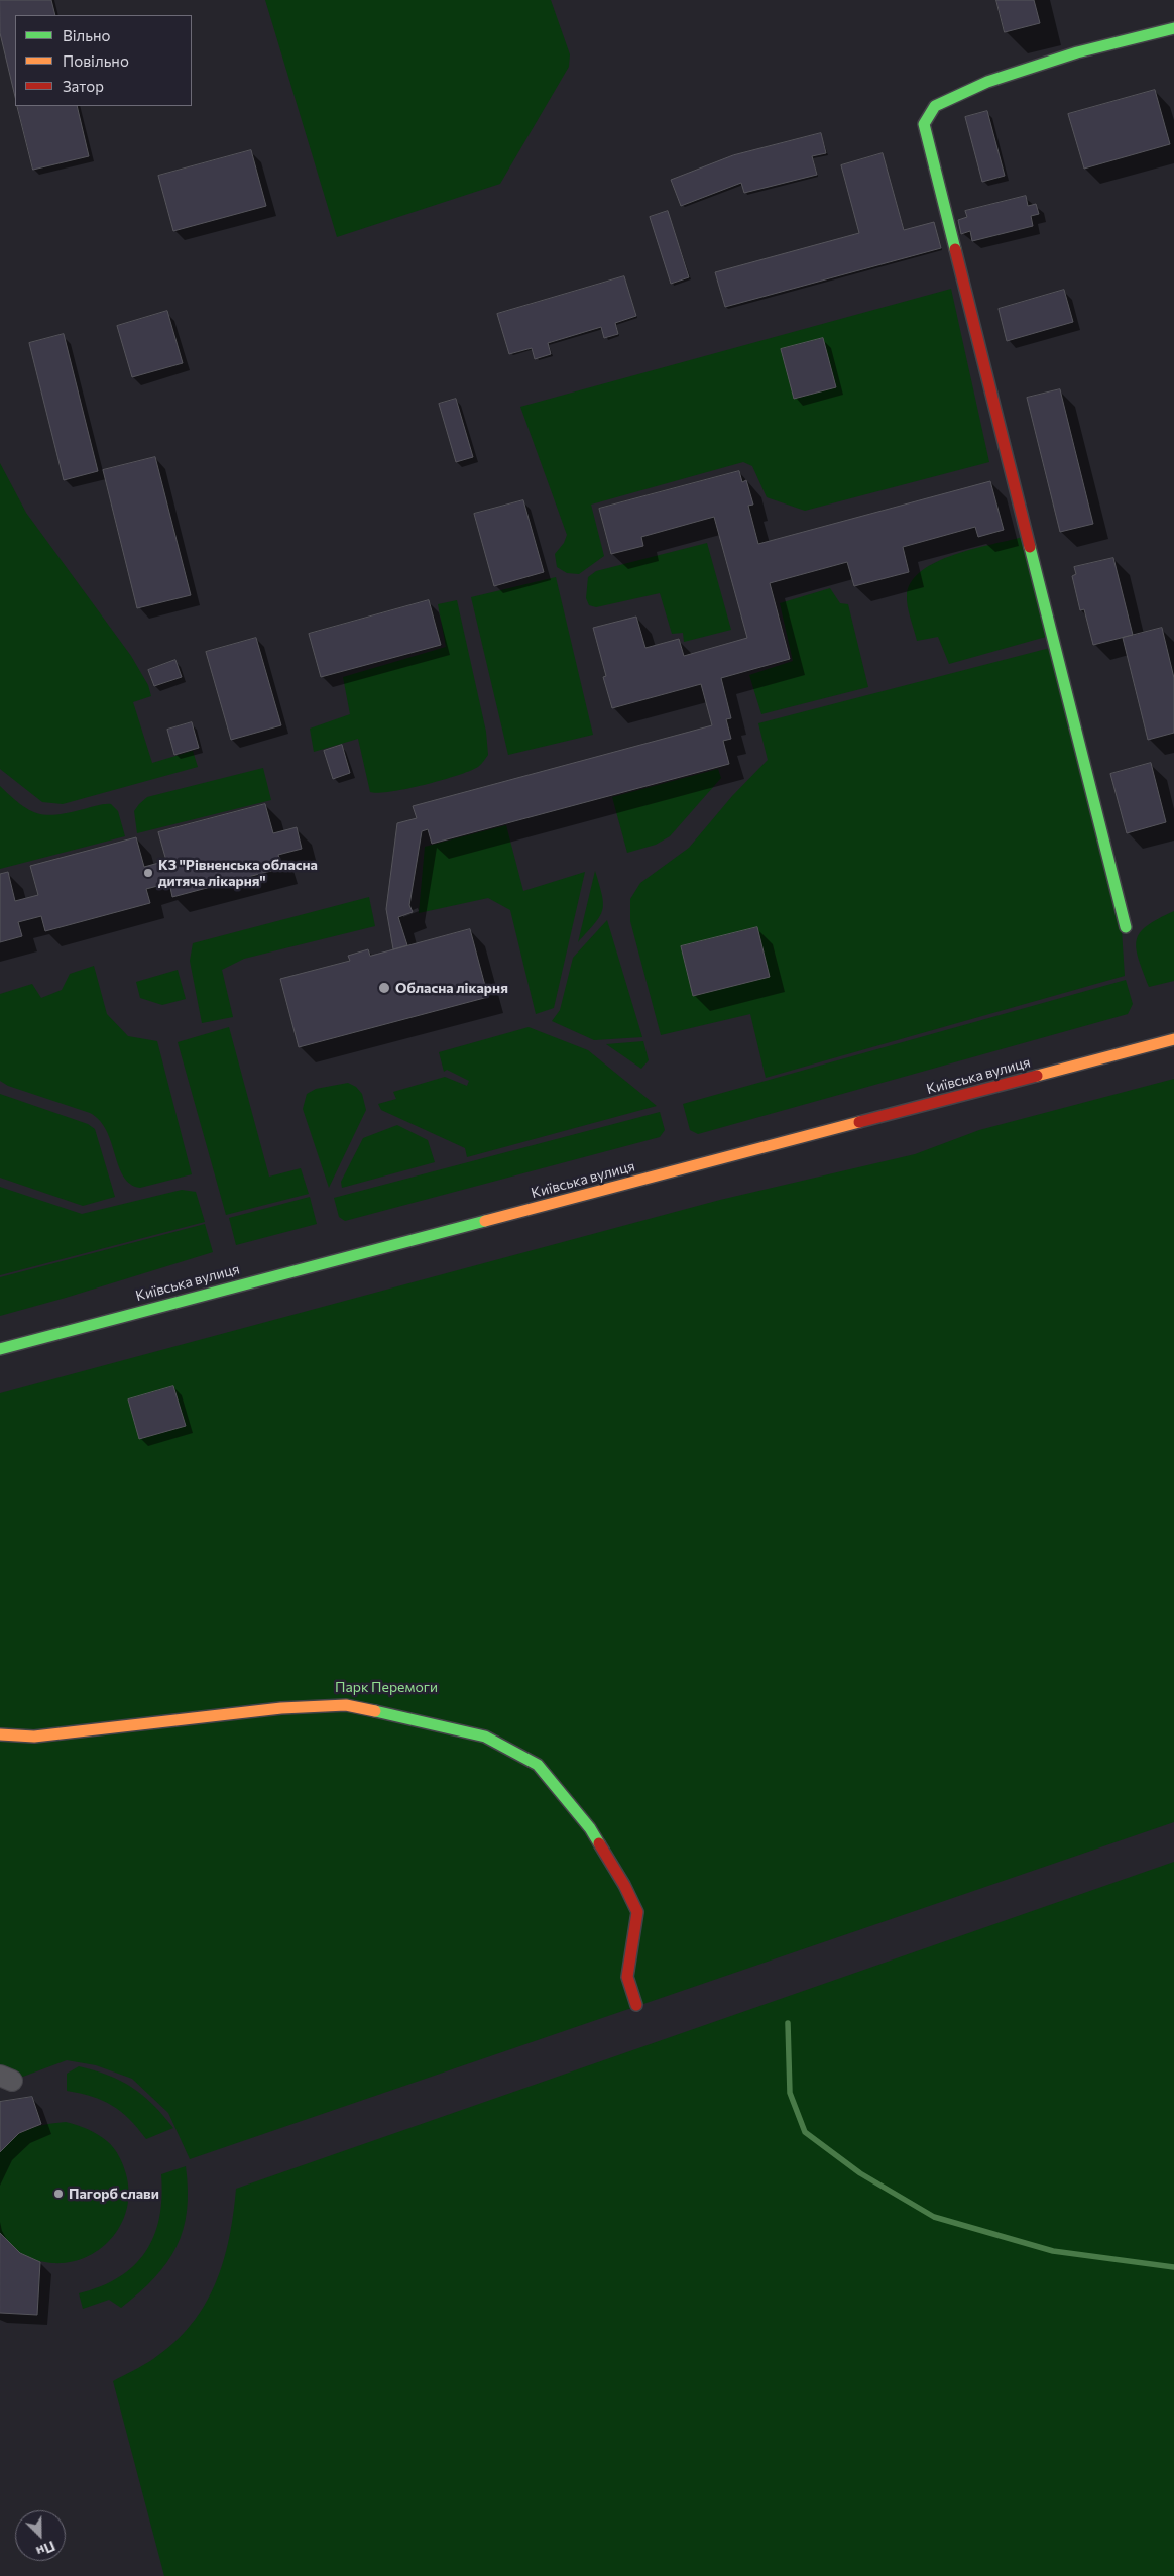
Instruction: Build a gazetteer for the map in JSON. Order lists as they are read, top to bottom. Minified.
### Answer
{"streets":{"street":["Київська вулиця"]},"parks":["Парк Перемоги"],"places":["КЗ \"Рівненська обласна дитяча лікарня\"","Обласна лікарня","Пагорб слави"],"legend":["Вільно","Повільно","Затор"],"north":"bottom right"}
